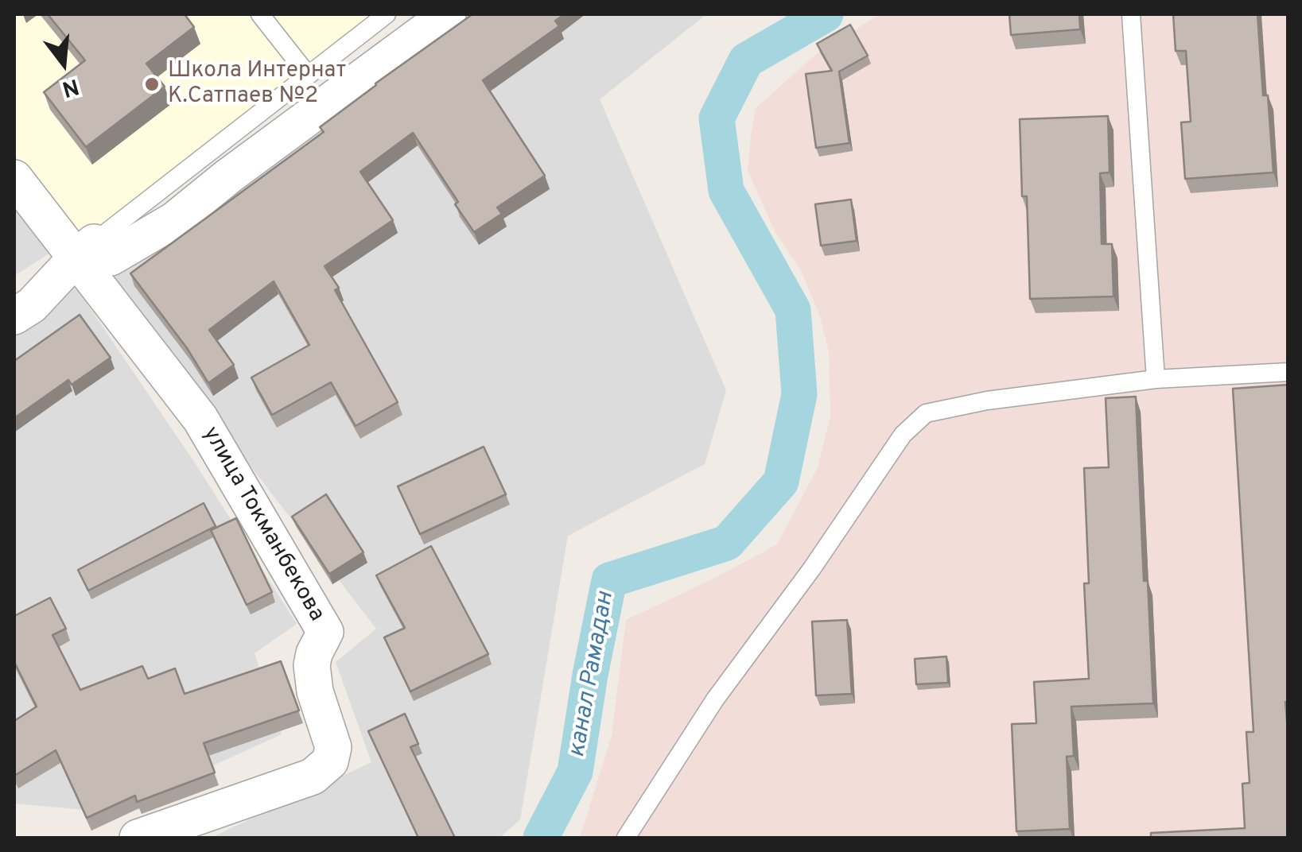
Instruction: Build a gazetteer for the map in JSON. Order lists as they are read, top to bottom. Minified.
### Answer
{"streets":{"street":["улица Токманбекова"]},"water":["канал Рамадан"],"places":["Школа Интернат К.Сатпаев №2"],"north":"bottom"}
